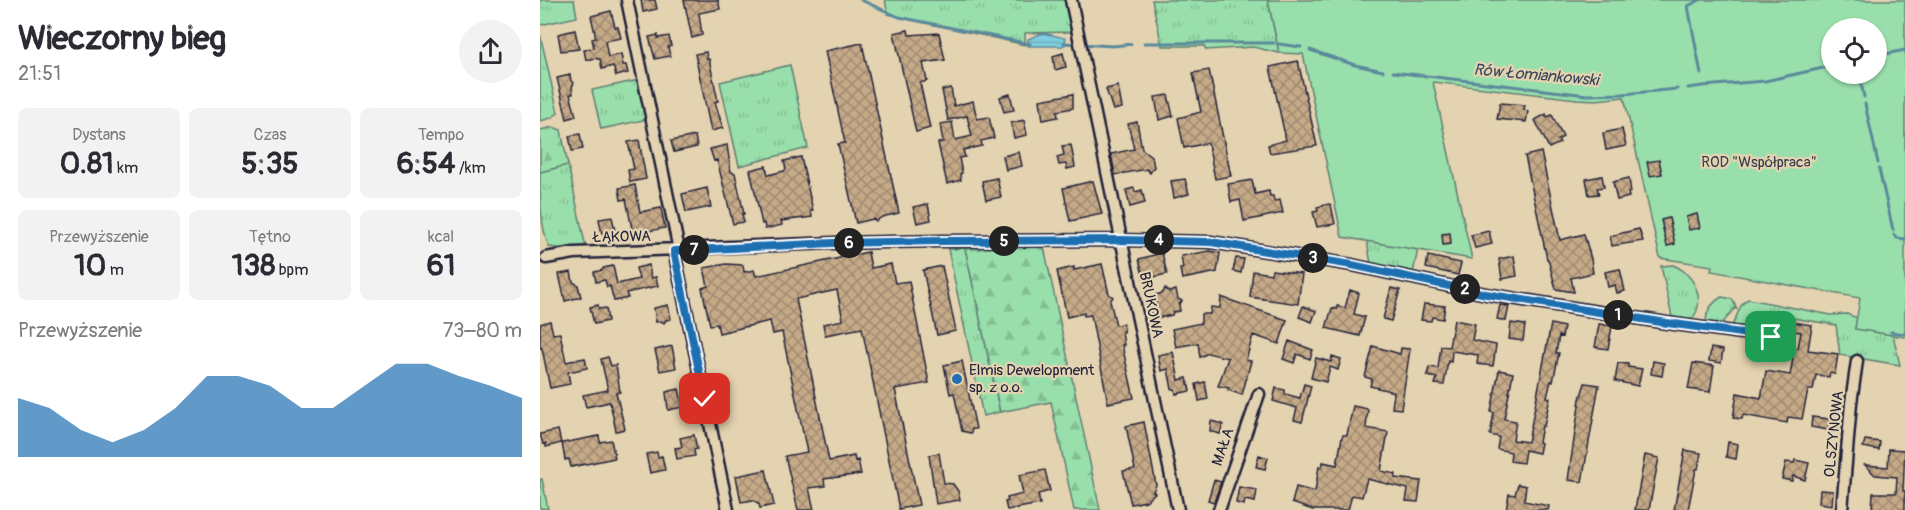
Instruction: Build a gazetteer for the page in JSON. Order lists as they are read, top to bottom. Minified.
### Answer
{"streets":{"street":["ŁĄKOWA","BRUKOWA","OLSZYNOWA","MAŁA"]},"crossings":[["ŁĄKOWA","BRUKOWA"]],"water":["Rów Łomiankowski"],"parks":["ROD \"Współpraca\""],"places":["Elmis Dewelopment sp. z o.o."],"page":{"heading":["Wieczorny bieg","21:51"],"stats":[["Dystans","0.81 km"],["Czas","5:35"],["Tempo","6:54 /km"],["Przewyższenie","10 m"],["Tętno","138 bpm"],["kcal","61"]],"pins":["4","5","6","7","3","2","1"],"chart":["Przewyższenie","73–80 m"]}}
